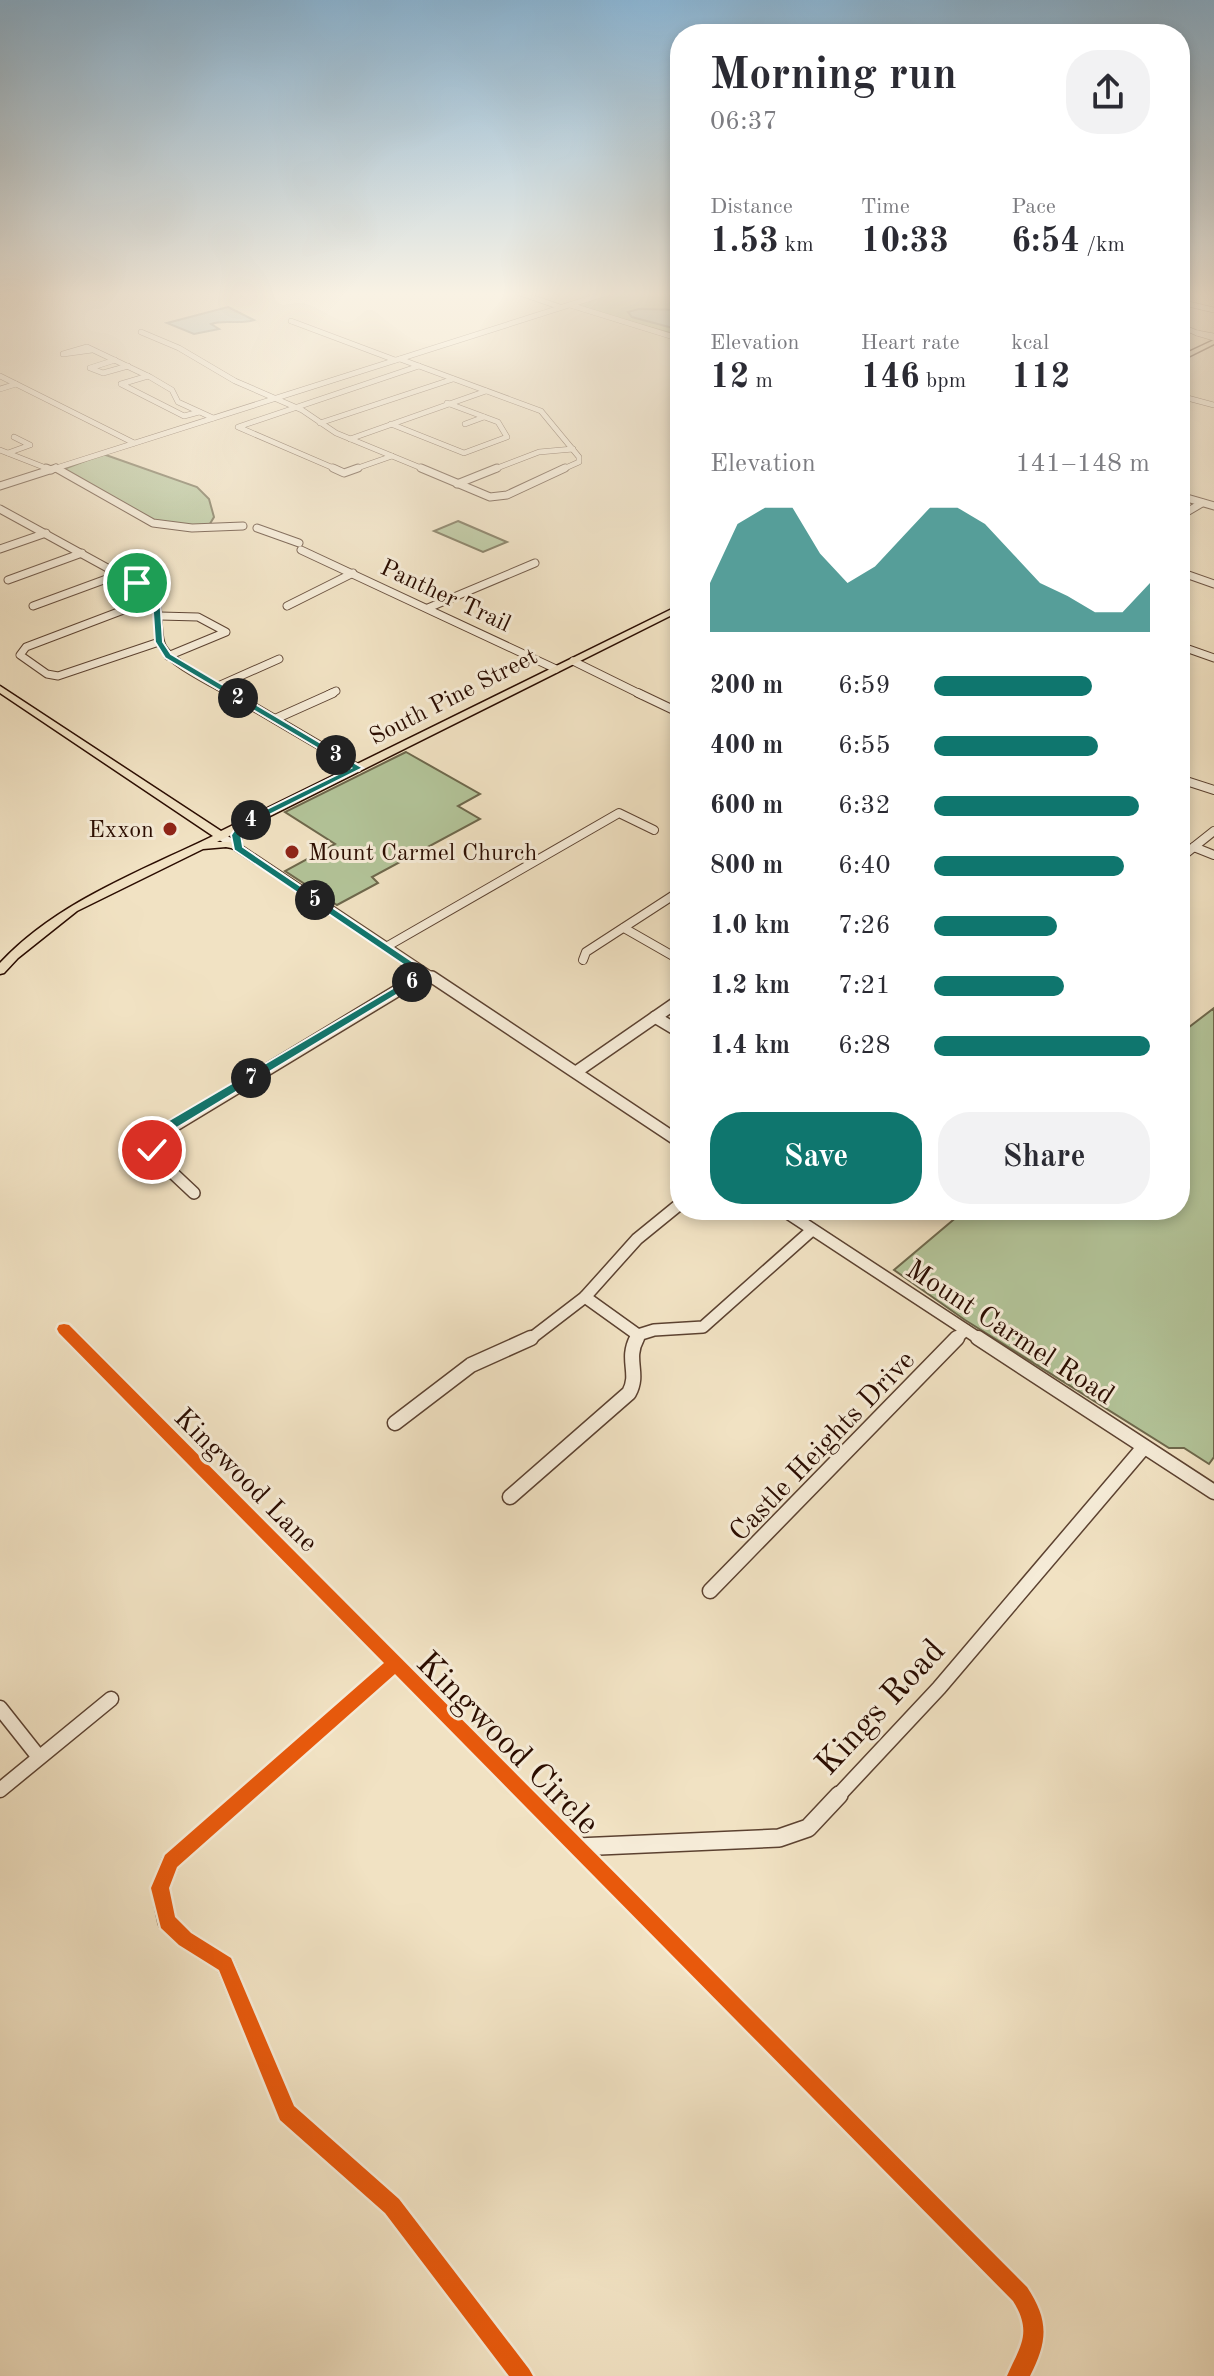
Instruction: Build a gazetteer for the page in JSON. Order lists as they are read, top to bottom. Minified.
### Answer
{"streets":{"main road":["South Pine Street"],"street":["Panther Trail","Mount Carmel Road","Castle Heights Drive","Kingwood Lane","Kings Road","Kingwood Circle"]},"crossings":[["Panther Trail","South Pine Street"],["Mount Carmel Road","Castle Heights Drive"],["Mount Carmel Road","Kings Road"],["Kingwood Lane","Kingwood Circle"],["Kings Road","Kingwood Circle"]],"places":["Exxon","Mount Carmel Church"],"page":{"heading":["Morning run","06:37"],"stats":[["Distance","1.53 km"],["Time","10:33"],["Pace","6:54 /km"],["Elevation","12 m"],["Heart rate","146 bpm"],["kcal","112"]],"chart":["Elevation","141–148 m"],"list":[{"name":"200 m","note":"6:59"},{"name":"400 m","note":"6:55"},{"name":"600 m","note":"6:32"},{"name":"800 m","note":"6:40"},{"name":"1.0 km","note":"7:26"},{"name":"1.2 km","note":"7:21"},{"name":"1.4 km","note":"6:28"}],"pins":["2","3","4","5","6","7"],"buttons":["Save","Share"]}}
